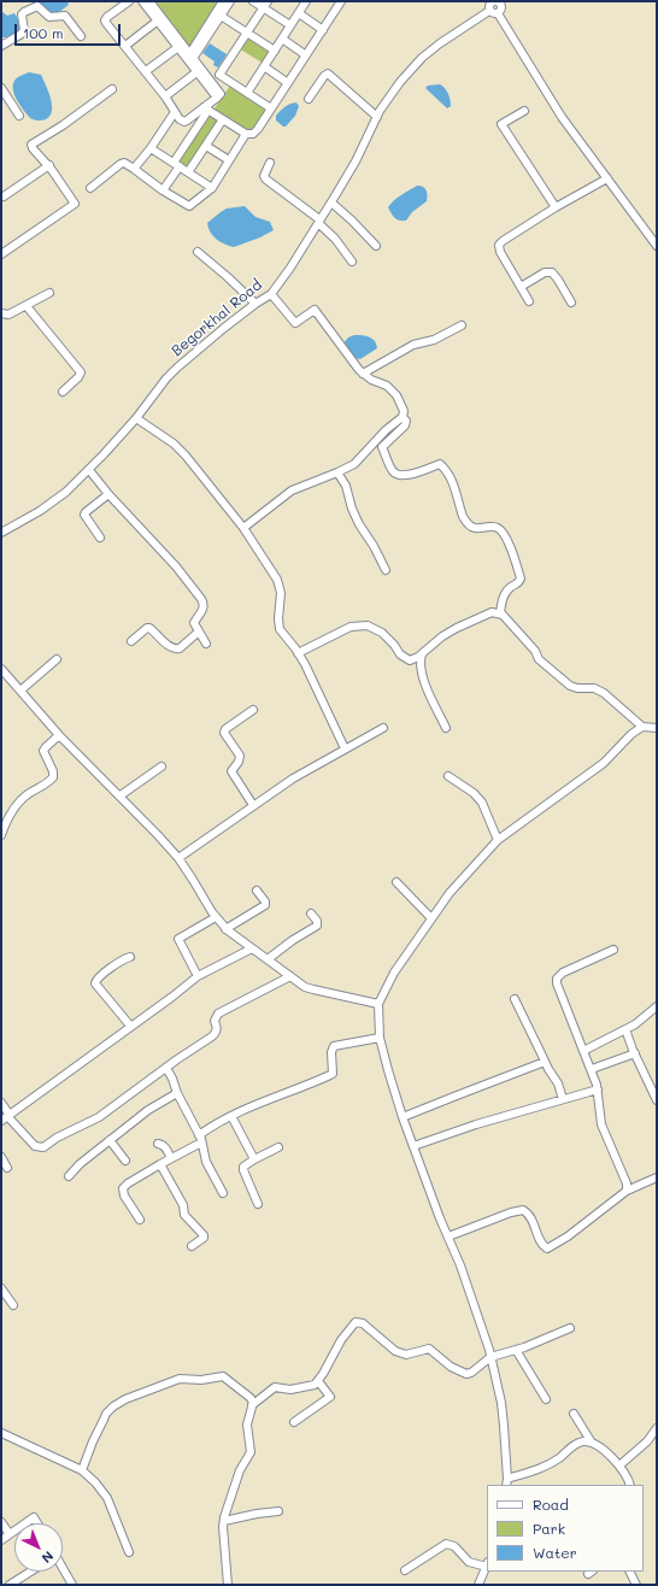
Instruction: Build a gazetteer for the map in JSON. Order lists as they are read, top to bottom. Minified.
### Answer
{"streets":{"street":["Begorkhal Road"]},"legend":["Road","Park","Water"],"scale_bar":"100 m","north":"bottom right"}
